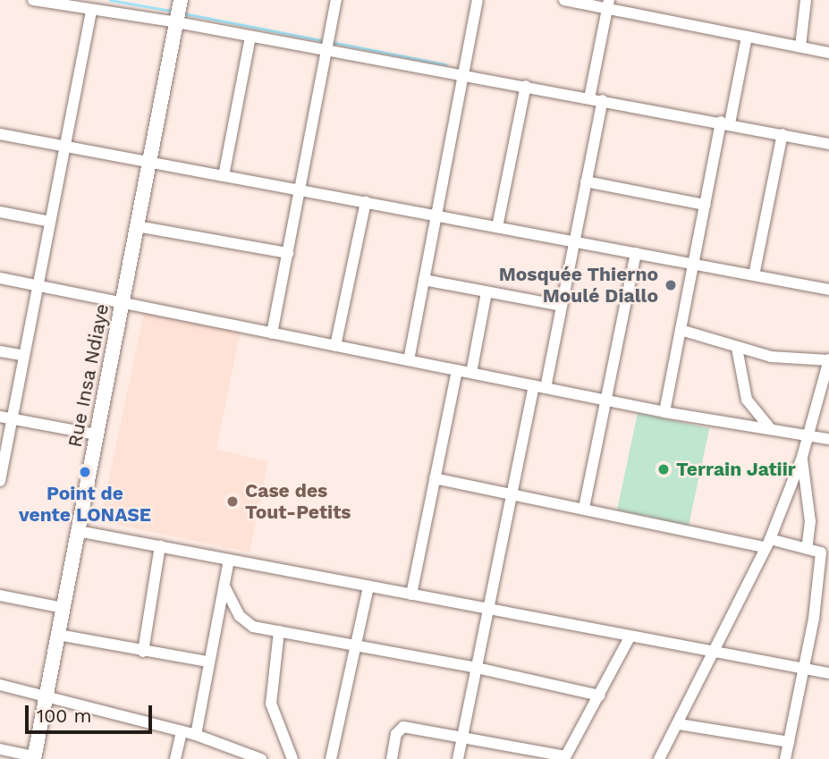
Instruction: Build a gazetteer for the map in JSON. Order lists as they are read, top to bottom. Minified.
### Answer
{"streets":{"main road":["Rue Insa Ndiaye"]},"places":["Mosquée Thierno Moulé Diallo","Terrain Jatiir","Point de vente LONASE","Case des Tout-Petits"],"scale_bar":"100 m"}
